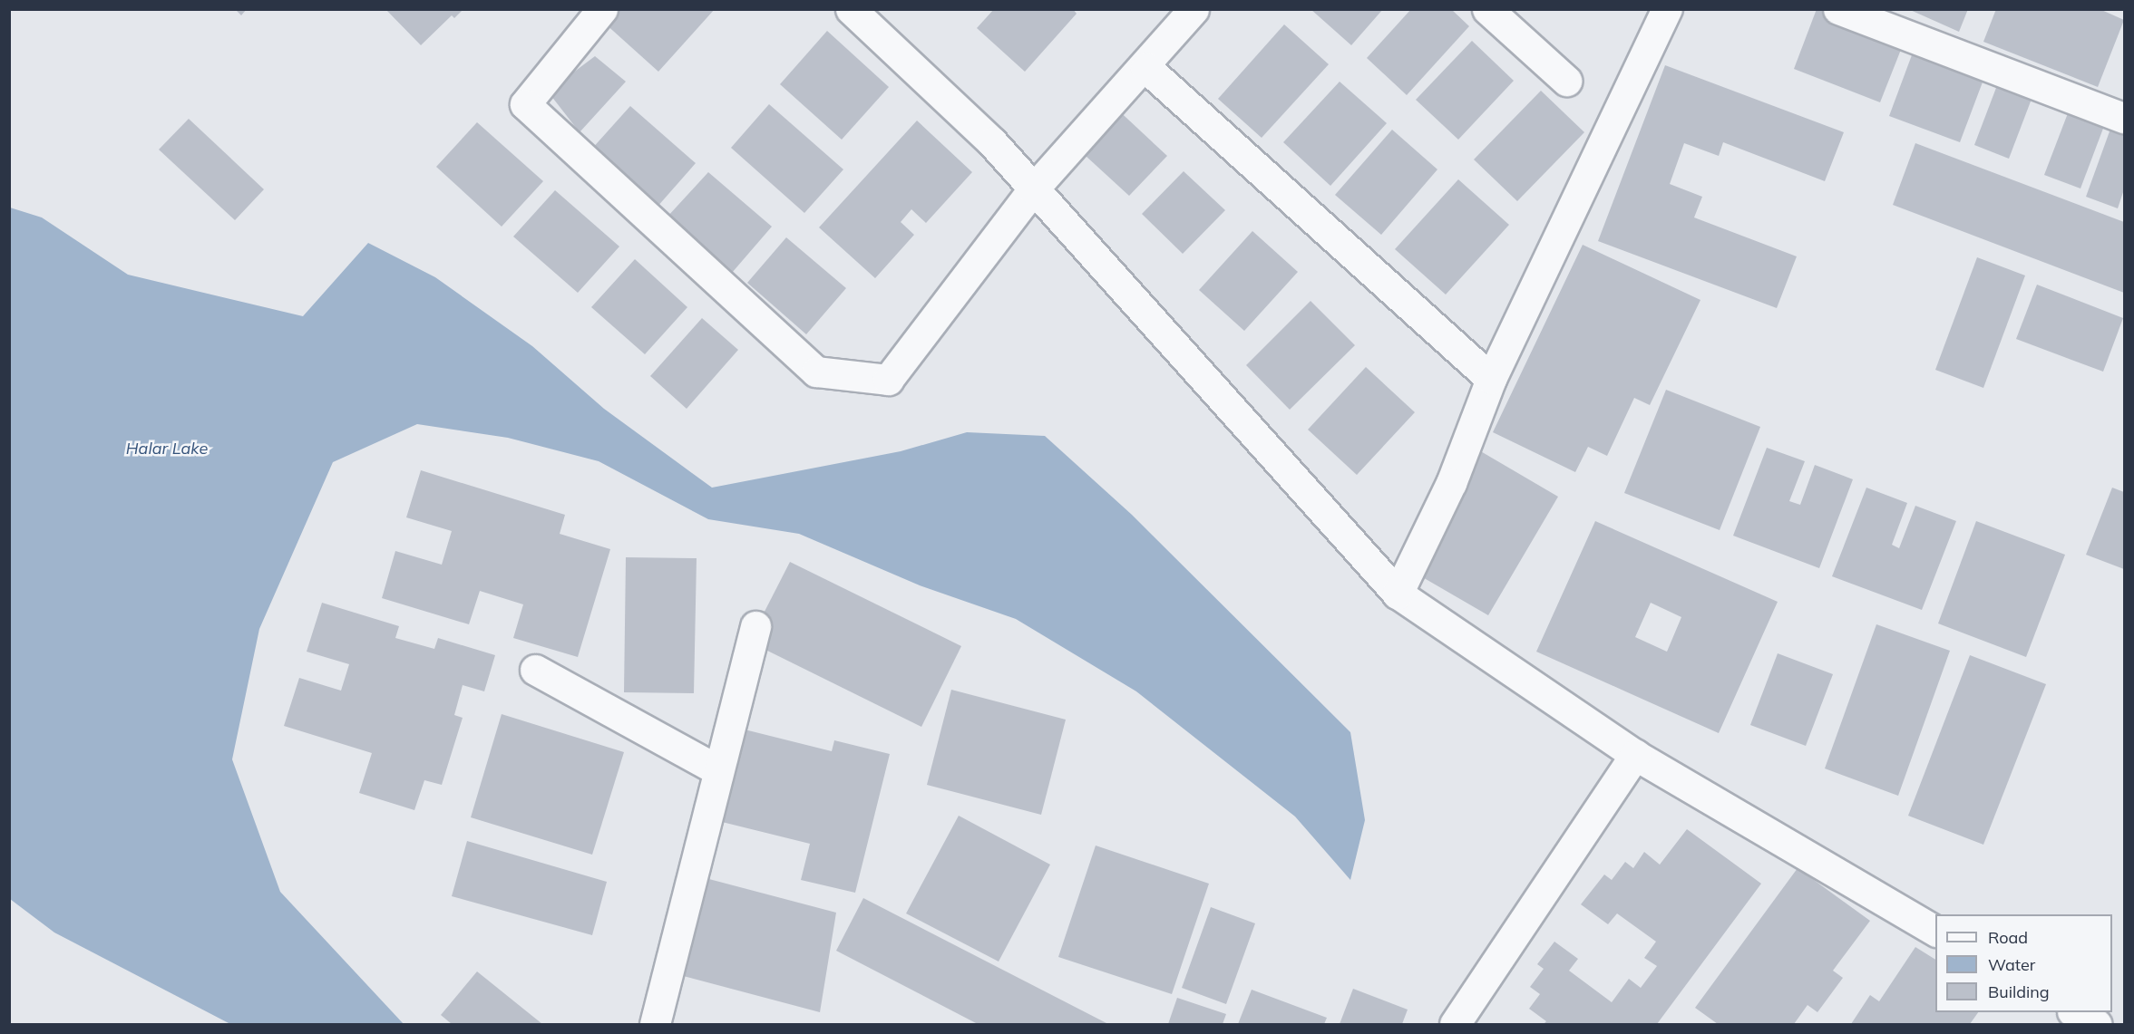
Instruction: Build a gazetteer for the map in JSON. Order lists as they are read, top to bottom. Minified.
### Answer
{"water":["Halar Lake"],"legend":["Road","Water","Building"]}
